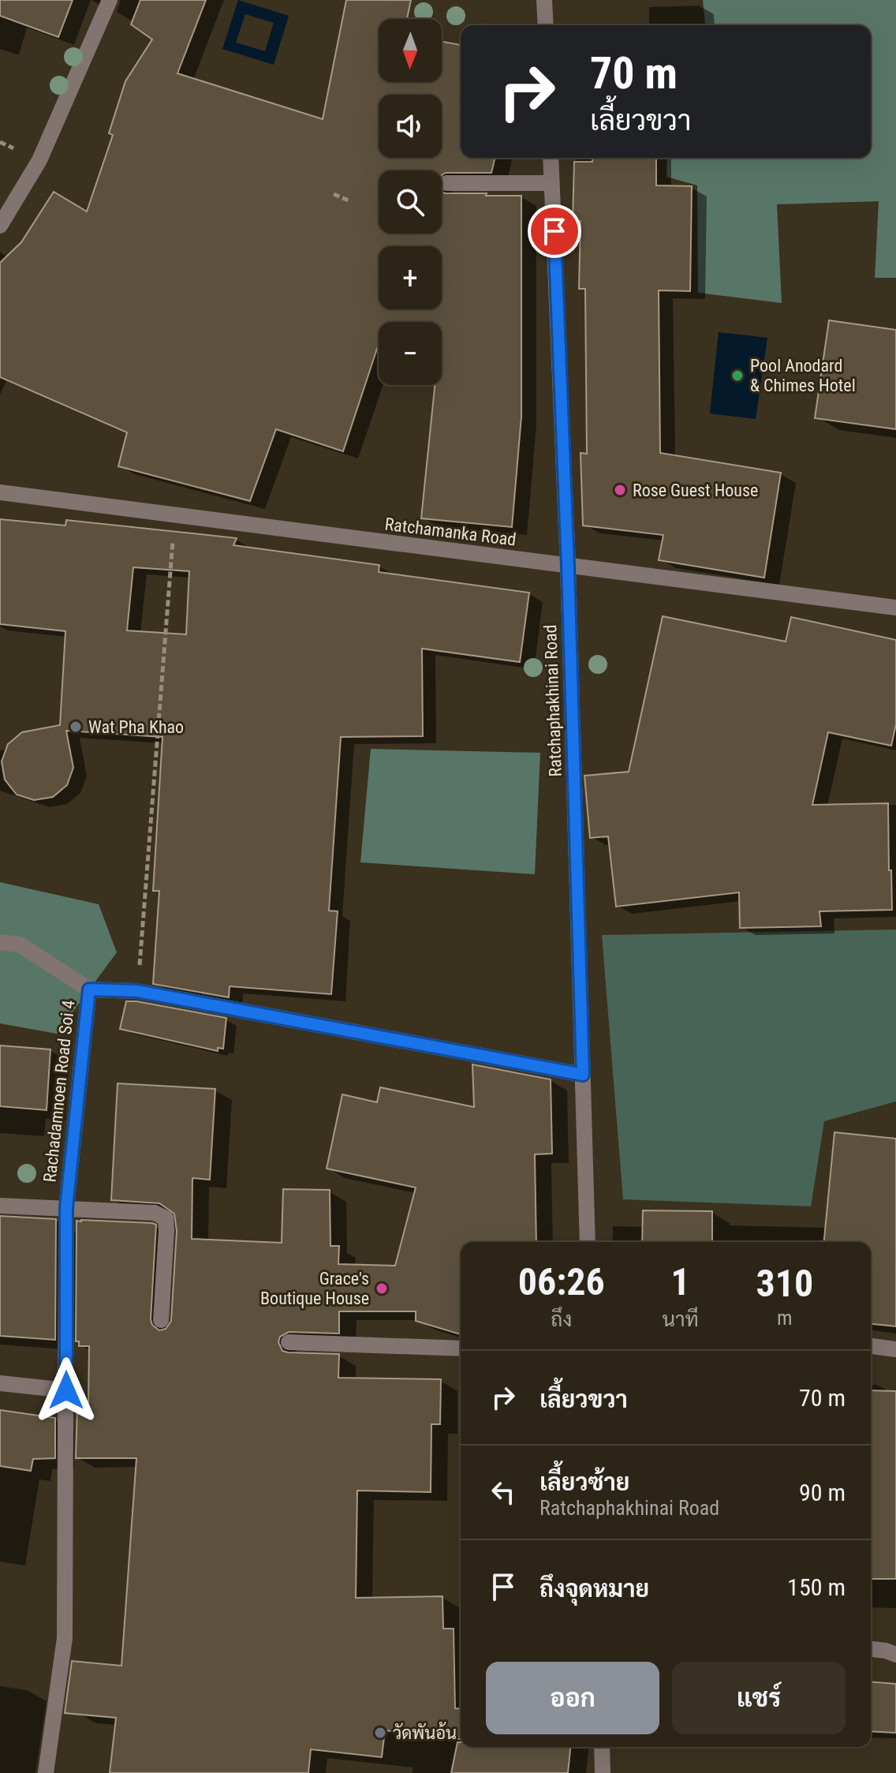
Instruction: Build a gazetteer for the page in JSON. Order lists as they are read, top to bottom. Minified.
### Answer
{"streets":{"street":["Ratchamanka Road","Ratchaphakhinai Road","Rachadamnoen Road Soi 4"]},"crossings":[["Ratchamanka Road","Ratchaphakhinai Road"],["Ratchaphakhinai Road","Rachadamnoen Road Soi 4"]],"places":["Pool Anodard & Chimes Hotel","Rose Guest House","Wat Pha Khao","Grace's Boutique House","วัดพันอ้น"],"north":"bottom","page":{"map_buttons":["+","−"],"turn":["70 m","เลี้ยวขวา"],"eta":["06:26","ถึง","1","นาที","310","m"],"list":[{"name":"เลี้ยวขวา","value":"70 m"},{"name":"เลี้ยวซ้าย","note":"Ratchaphakhinai Road","value":"90 m"},{"name":"ถึงจุดหมาย","value":"150 m"}],"buttons":["ออก","แชร์"]}}
